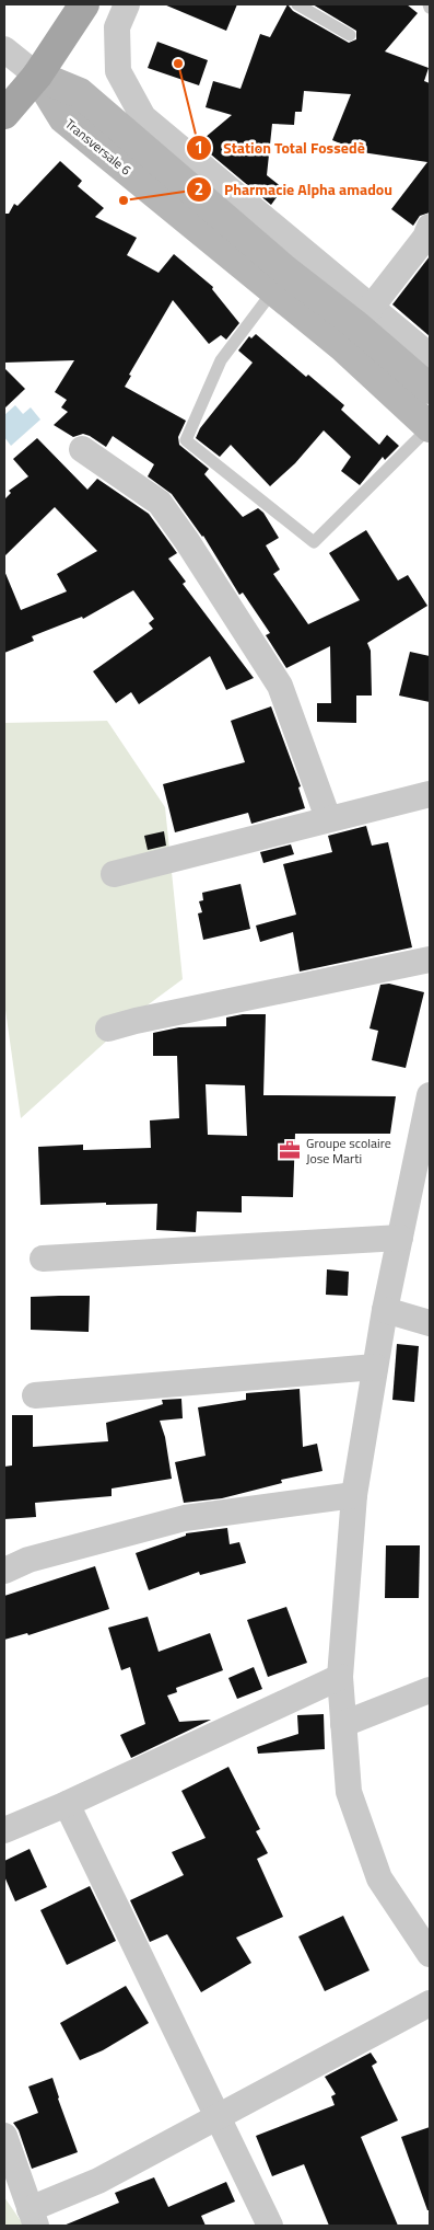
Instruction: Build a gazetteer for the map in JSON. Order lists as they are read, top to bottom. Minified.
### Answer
{"streets":{"main road":["Transversale 6"]},"places":{"other":["Station Total Fossedè","Pharmacie Alpha amadou"],"office":["Groupe scolaire Jose Marti"]}}
